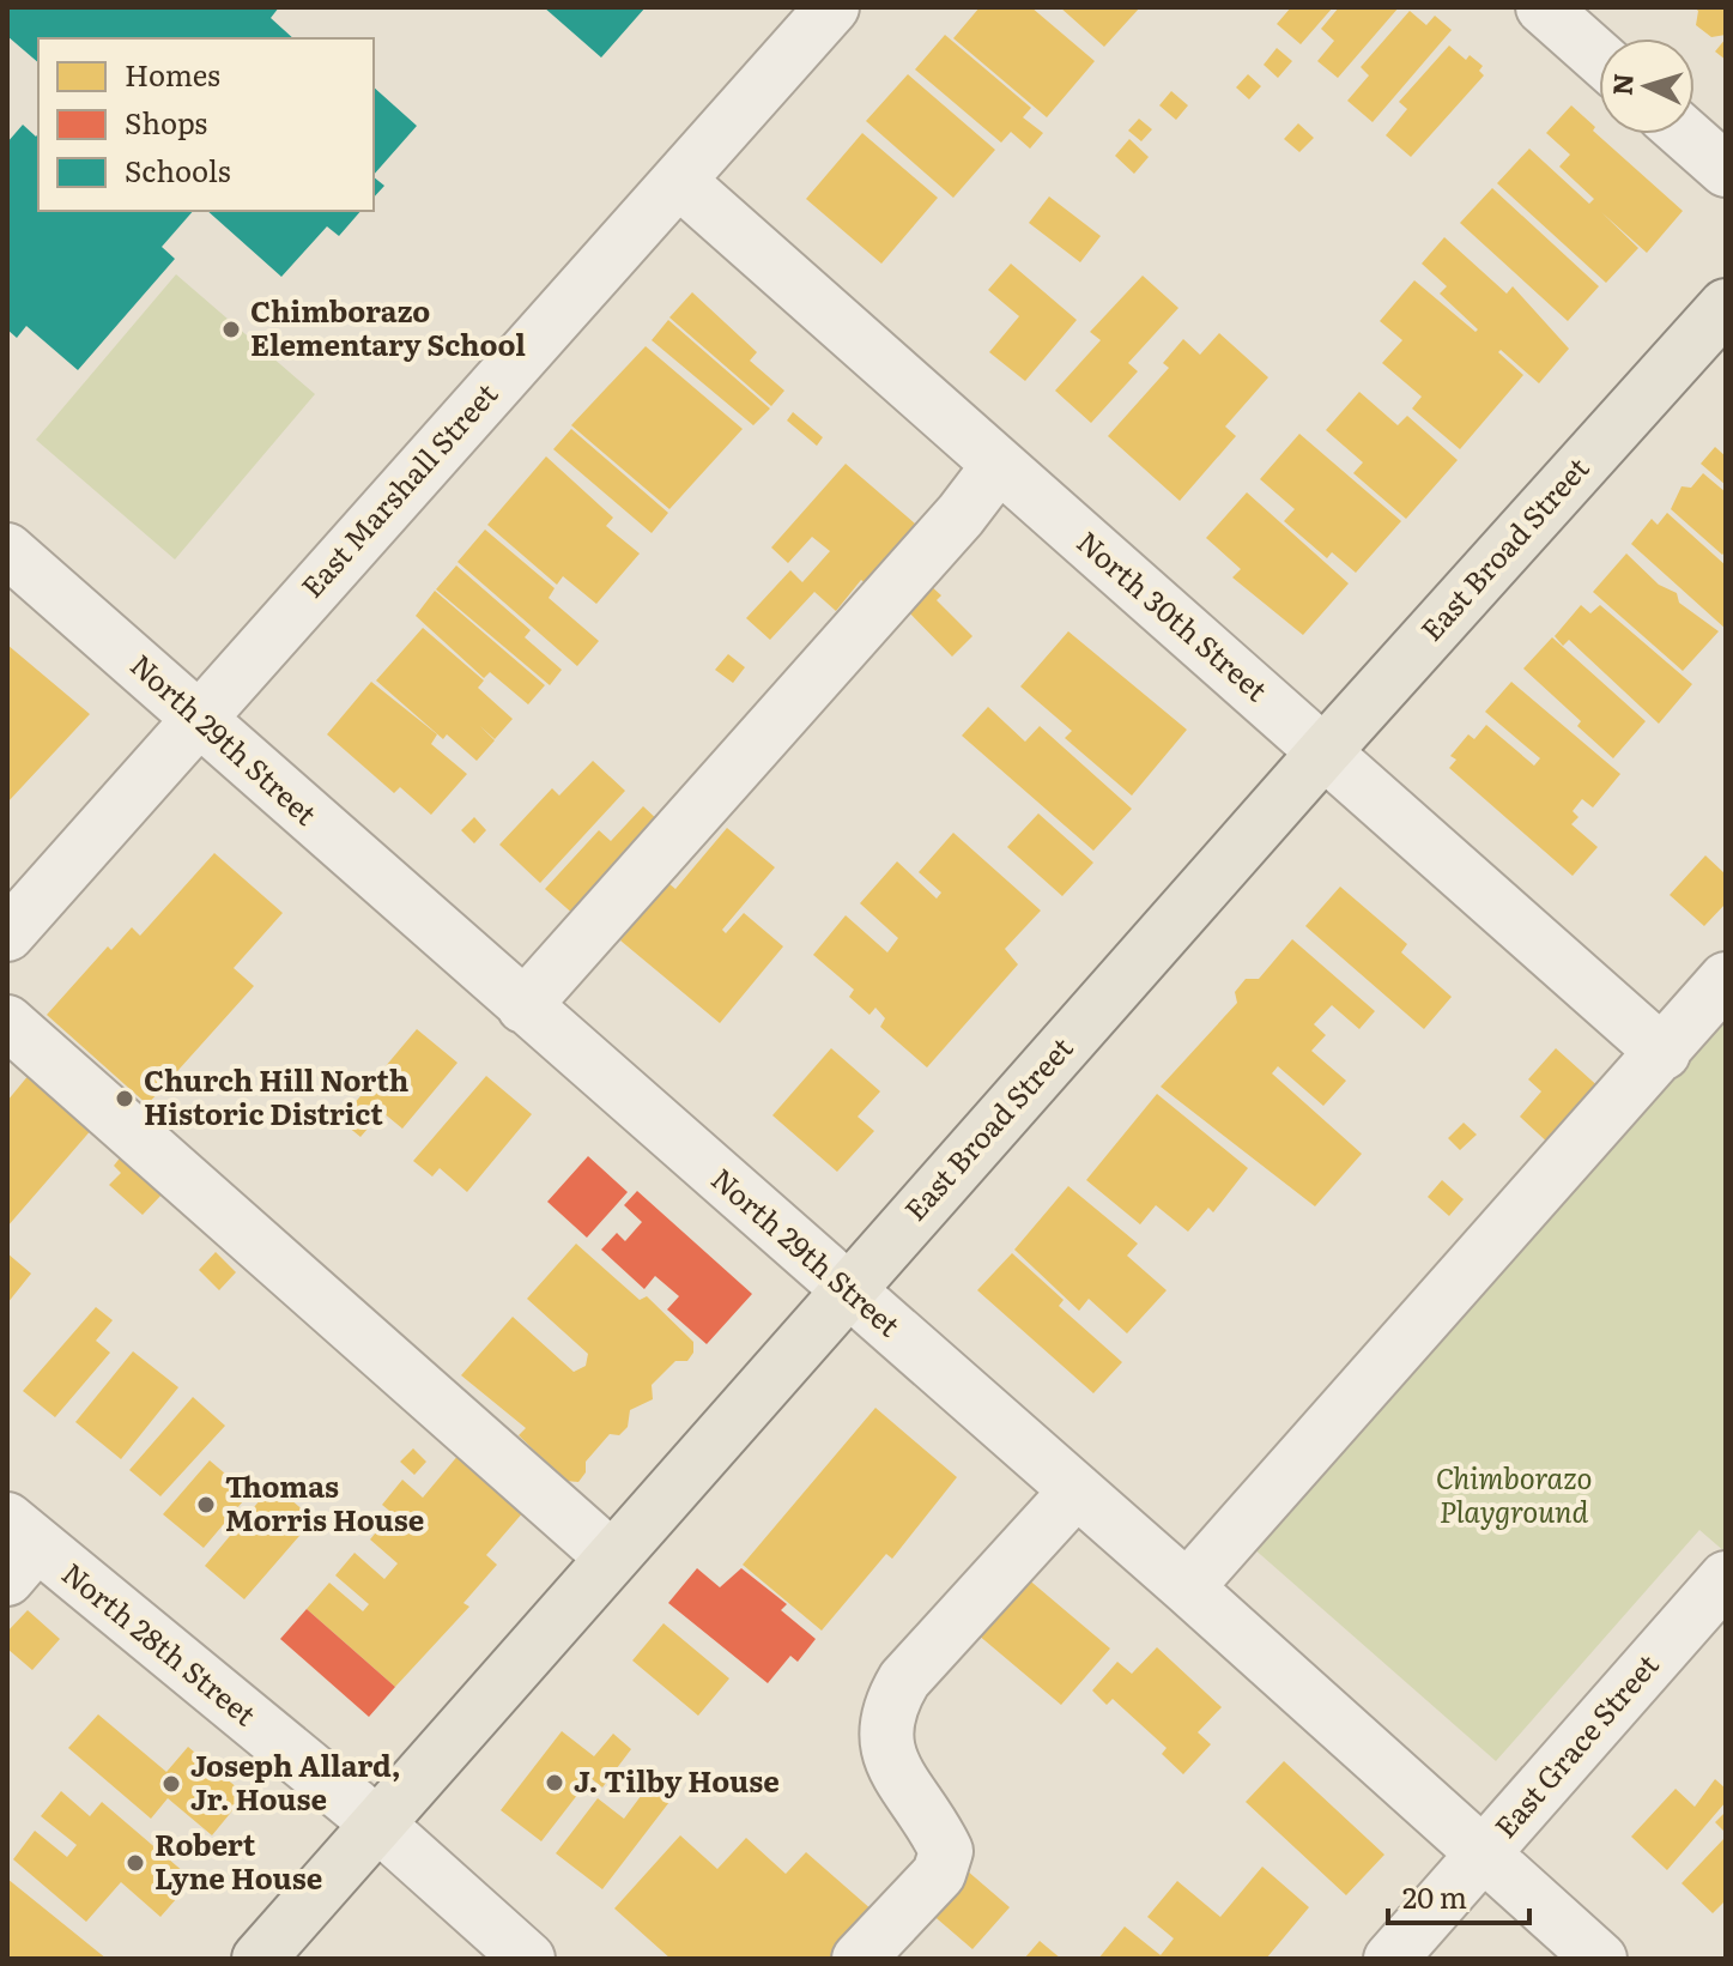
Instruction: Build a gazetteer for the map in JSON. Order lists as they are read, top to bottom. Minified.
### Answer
{"streets":{"main road":["East Broad Street"],"street":["East Marshall Street","North 30th Street","North 29th Street","North 28th Street","East Grace Street"]},"crossings":[["East Marshall Street","North 30th Street"],["East Marshall Street","North 29th Street"],["East Broad Street","North 30th Street"],["East Broad Street","North 29th Street"],["East Broad Street","North 28th Street"],["North 29th Street","East Grace Street"]],"parks":["Chimborazo Playground"],"places":["Chimborazo Elementary School","Church Hill North Historic District","Thomas Morris House","J. Tilby House","Joseph Allard, Jr. House","Robert Lyne House"],"legend":["Homes","Shops","Schools"],"scale_bar":"20 m","north":"left"}
